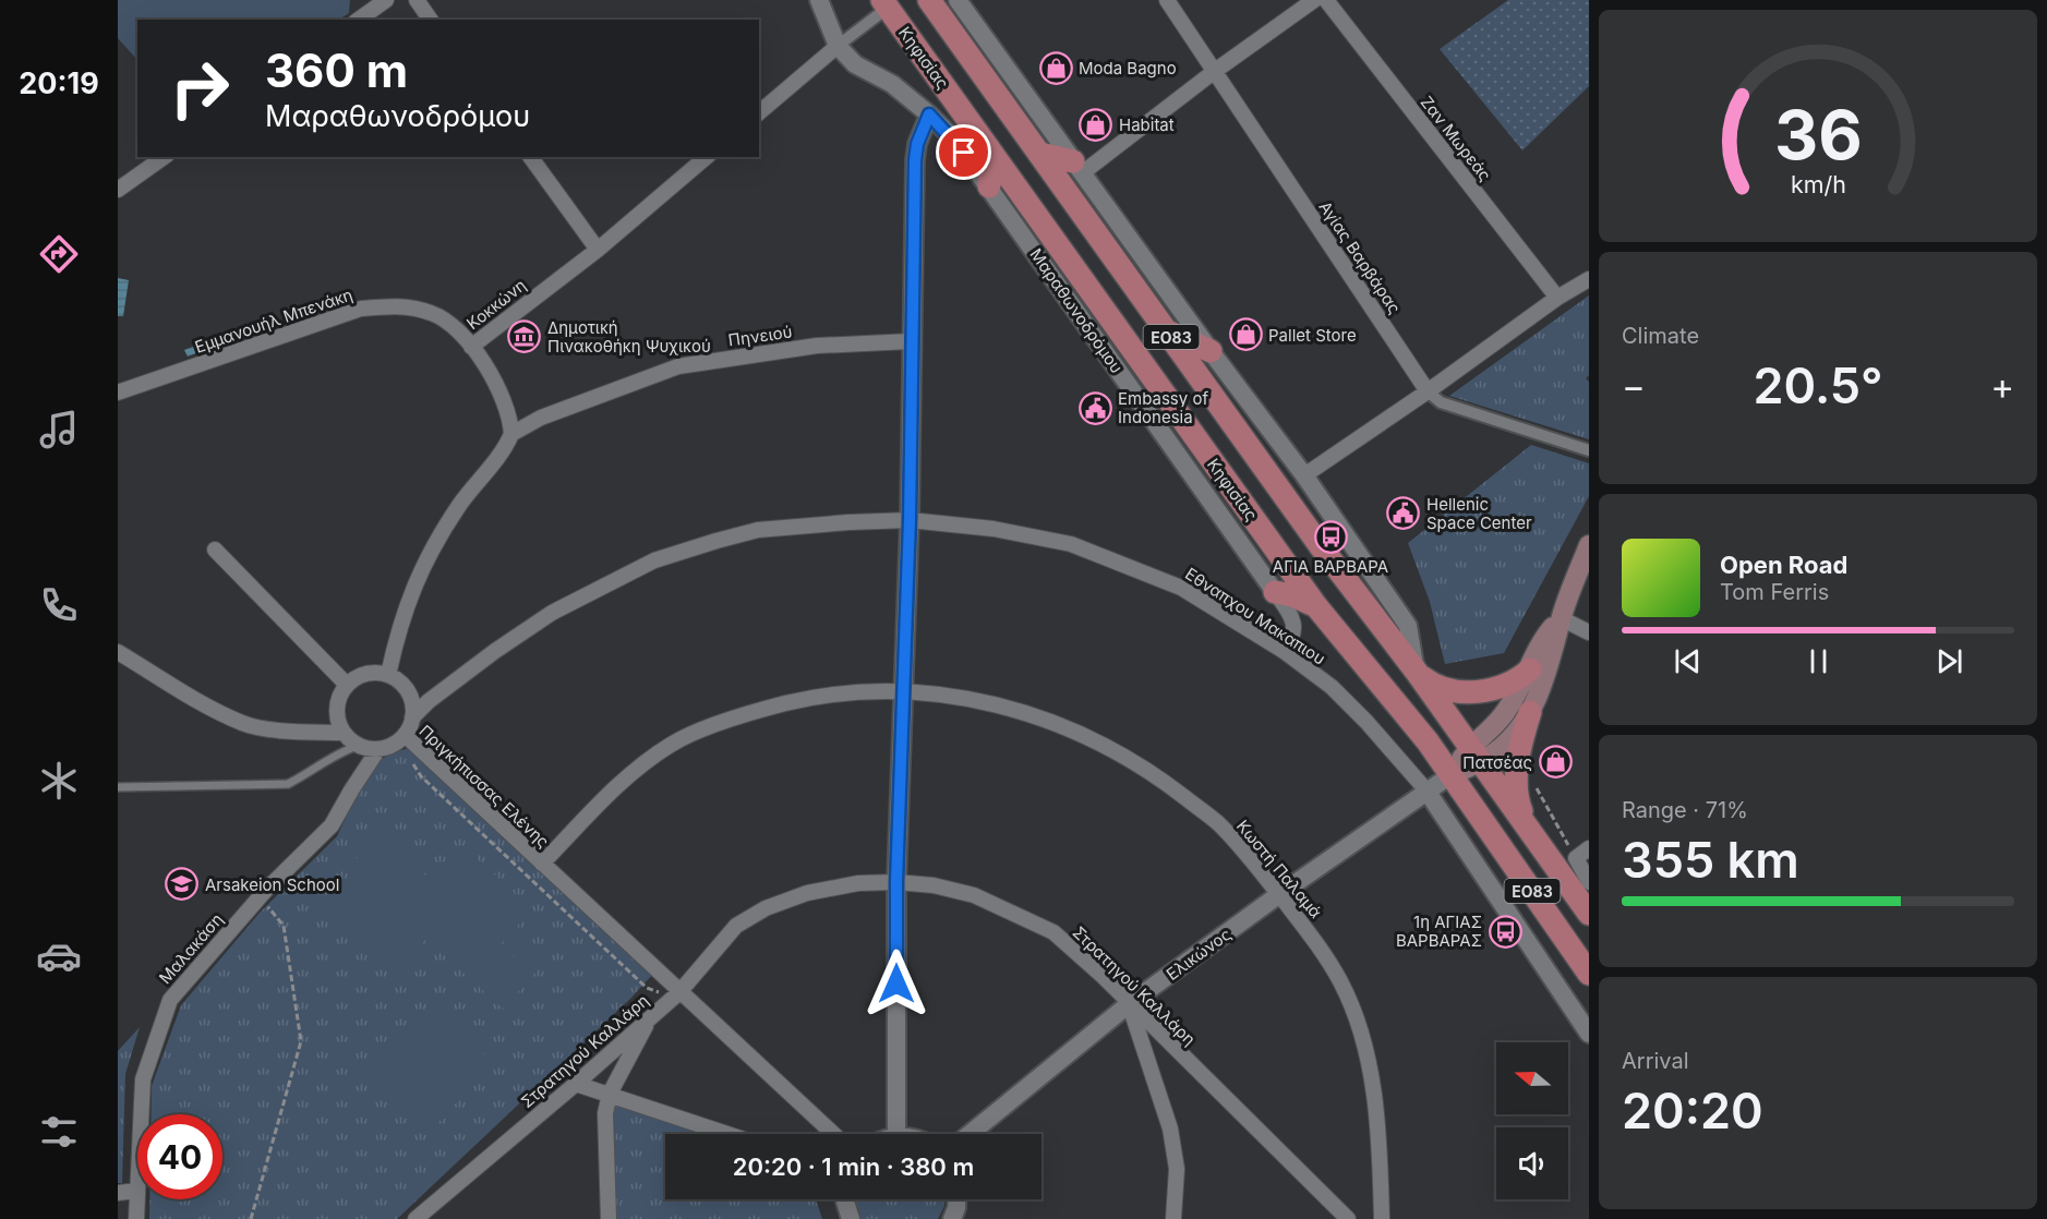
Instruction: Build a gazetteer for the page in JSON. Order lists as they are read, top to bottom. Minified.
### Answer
{"streets":{"main road":["Κηφισίας","ΕΟ83"],"street":["Ζαν Μωρεάς","Αγίας Βαρβάρας","Κοκκώνη","Μαραθωνοδρόμου","Εμμανουήλ Μπενάκη","Πηνειού","Εθναπχου Μακαπιου","Πριγκήπισσας Ελένης","Κωστή Παλαμά","Μαλακάση","Ελικώνος","Στρατηγού Καλλάρη"]},"crossings":[["Κηφισίας","Ελικώνος"],["Κοκκώνη","Εμμανουήλ Μπενάκη"],["Κοκκώνη","Πηνειού"],["Μαραθωνοδρόμου","Εθναπχου Μακαπιου"],["Εθναπχου Μακαπιου","Πριγκήπισσας Ελένης"],["Εθναπχου Μακαπιου","Μαλακάση"],["Εθναπχου Μακαπιου","Ελικώνος"],["Πριγκήπισσας Ελένης","Κωστή Παλαμά"],["Πριγκήπισσας Ελένης","Μαλακάση"],["Πριγκήπισσας Ελένης","Στρατηγού Καλλάρη"],["Κωστή Παλαμά","Ελικώνος"],["Ελικώνος","Στρατηγού Καλλάρη"]],"places":{"shop":["Moda Bagno","Habitat","Pallet Store","Πατσέας"],"museum":["Δημοτική Πινακοθήκη Ψυχικού"],"public building":["Embassy of Indonesia","Hellenic Space Center"],"bus stop":["ΑΓΙΑ ΒΑΡΒΑΡΑ","1η ΑΓΙΑΣ ΒΑΡΒΑΡΑΣ"],"school or university":["Arsakeion School"]},"north":"left","page":{"tabs":"20:19","turn":["360 m","Μαραθωνοδρόμου"],"tile":["Climate",["Range · 71%","355 km"],["Arrival","20:20"]],"heat":["−","20.5°","+"],"song":["Open Road","Tom Ferris"],"limit":"40","trip":"20:20 · 1 min · 380 m","gauge":["36","km/h"]}}
